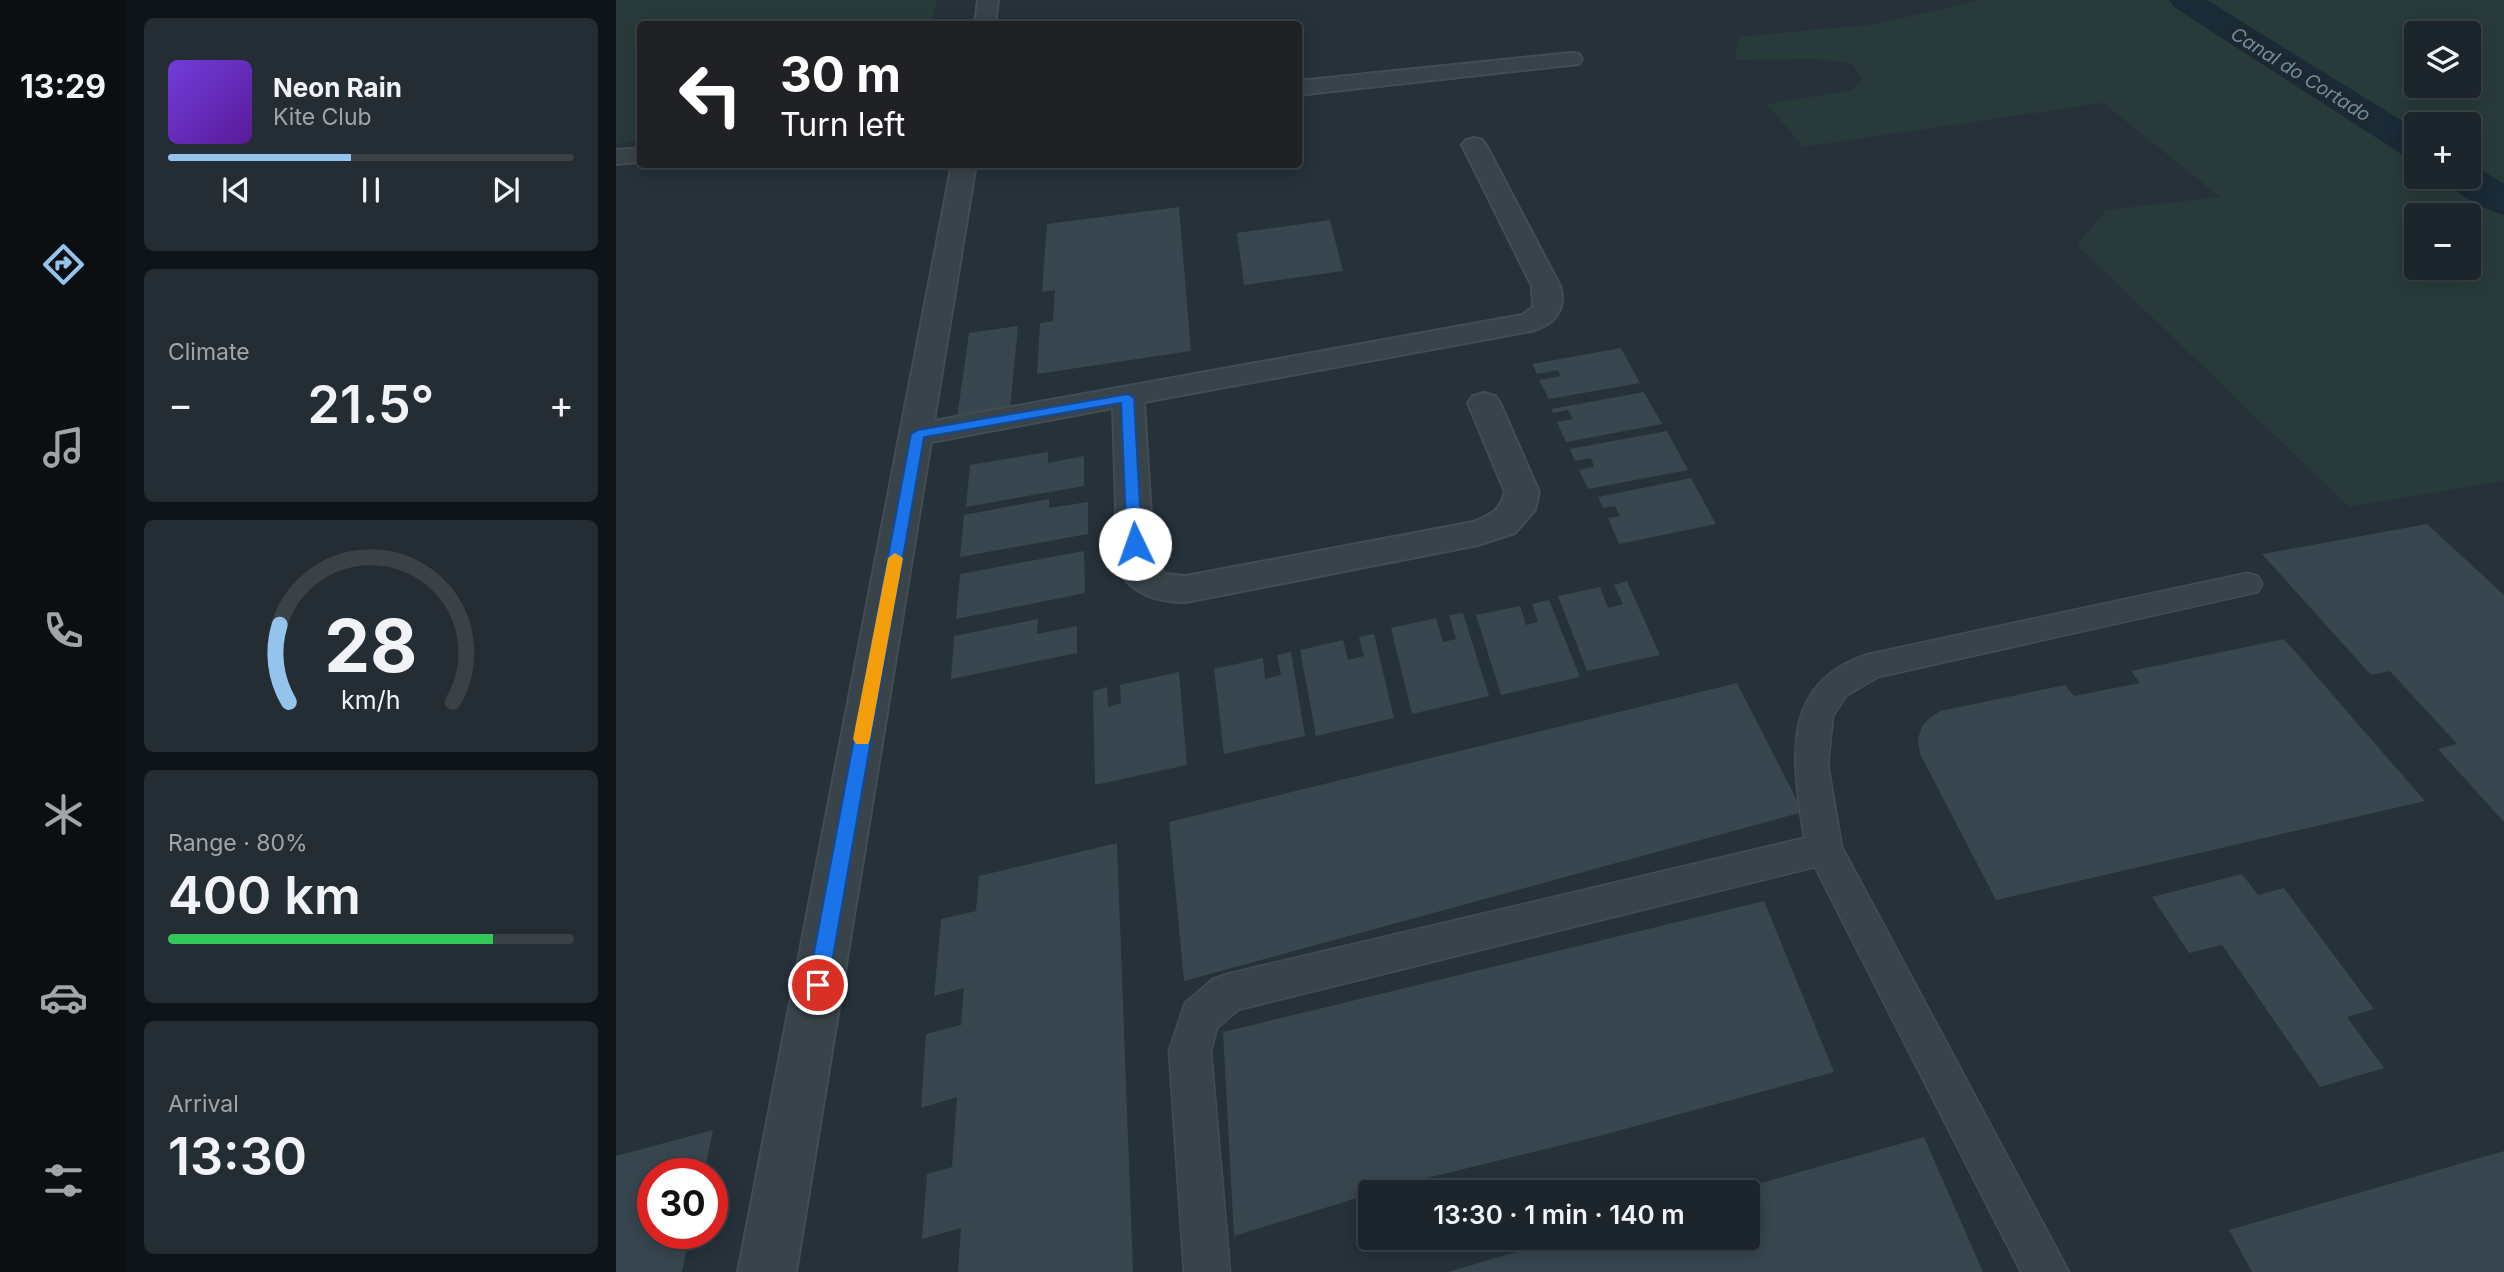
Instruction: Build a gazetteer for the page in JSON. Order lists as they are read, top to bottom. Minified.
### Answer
{"water":["Canal do Cortado"],"page":{"tabs":"13:29","map_buttons":["+","−"],"turn":["30 m","Turn left"],"song":["Neon Rain","Kite Club"],"tile":["Climate",["Range · 80%","400 km"],["Arrival","13:30"]],"heat":["−","21.5°","+"],"limit":"30","trip":"13:30 · 1 min · 140 m","gauge":["28","km/h"]}}
